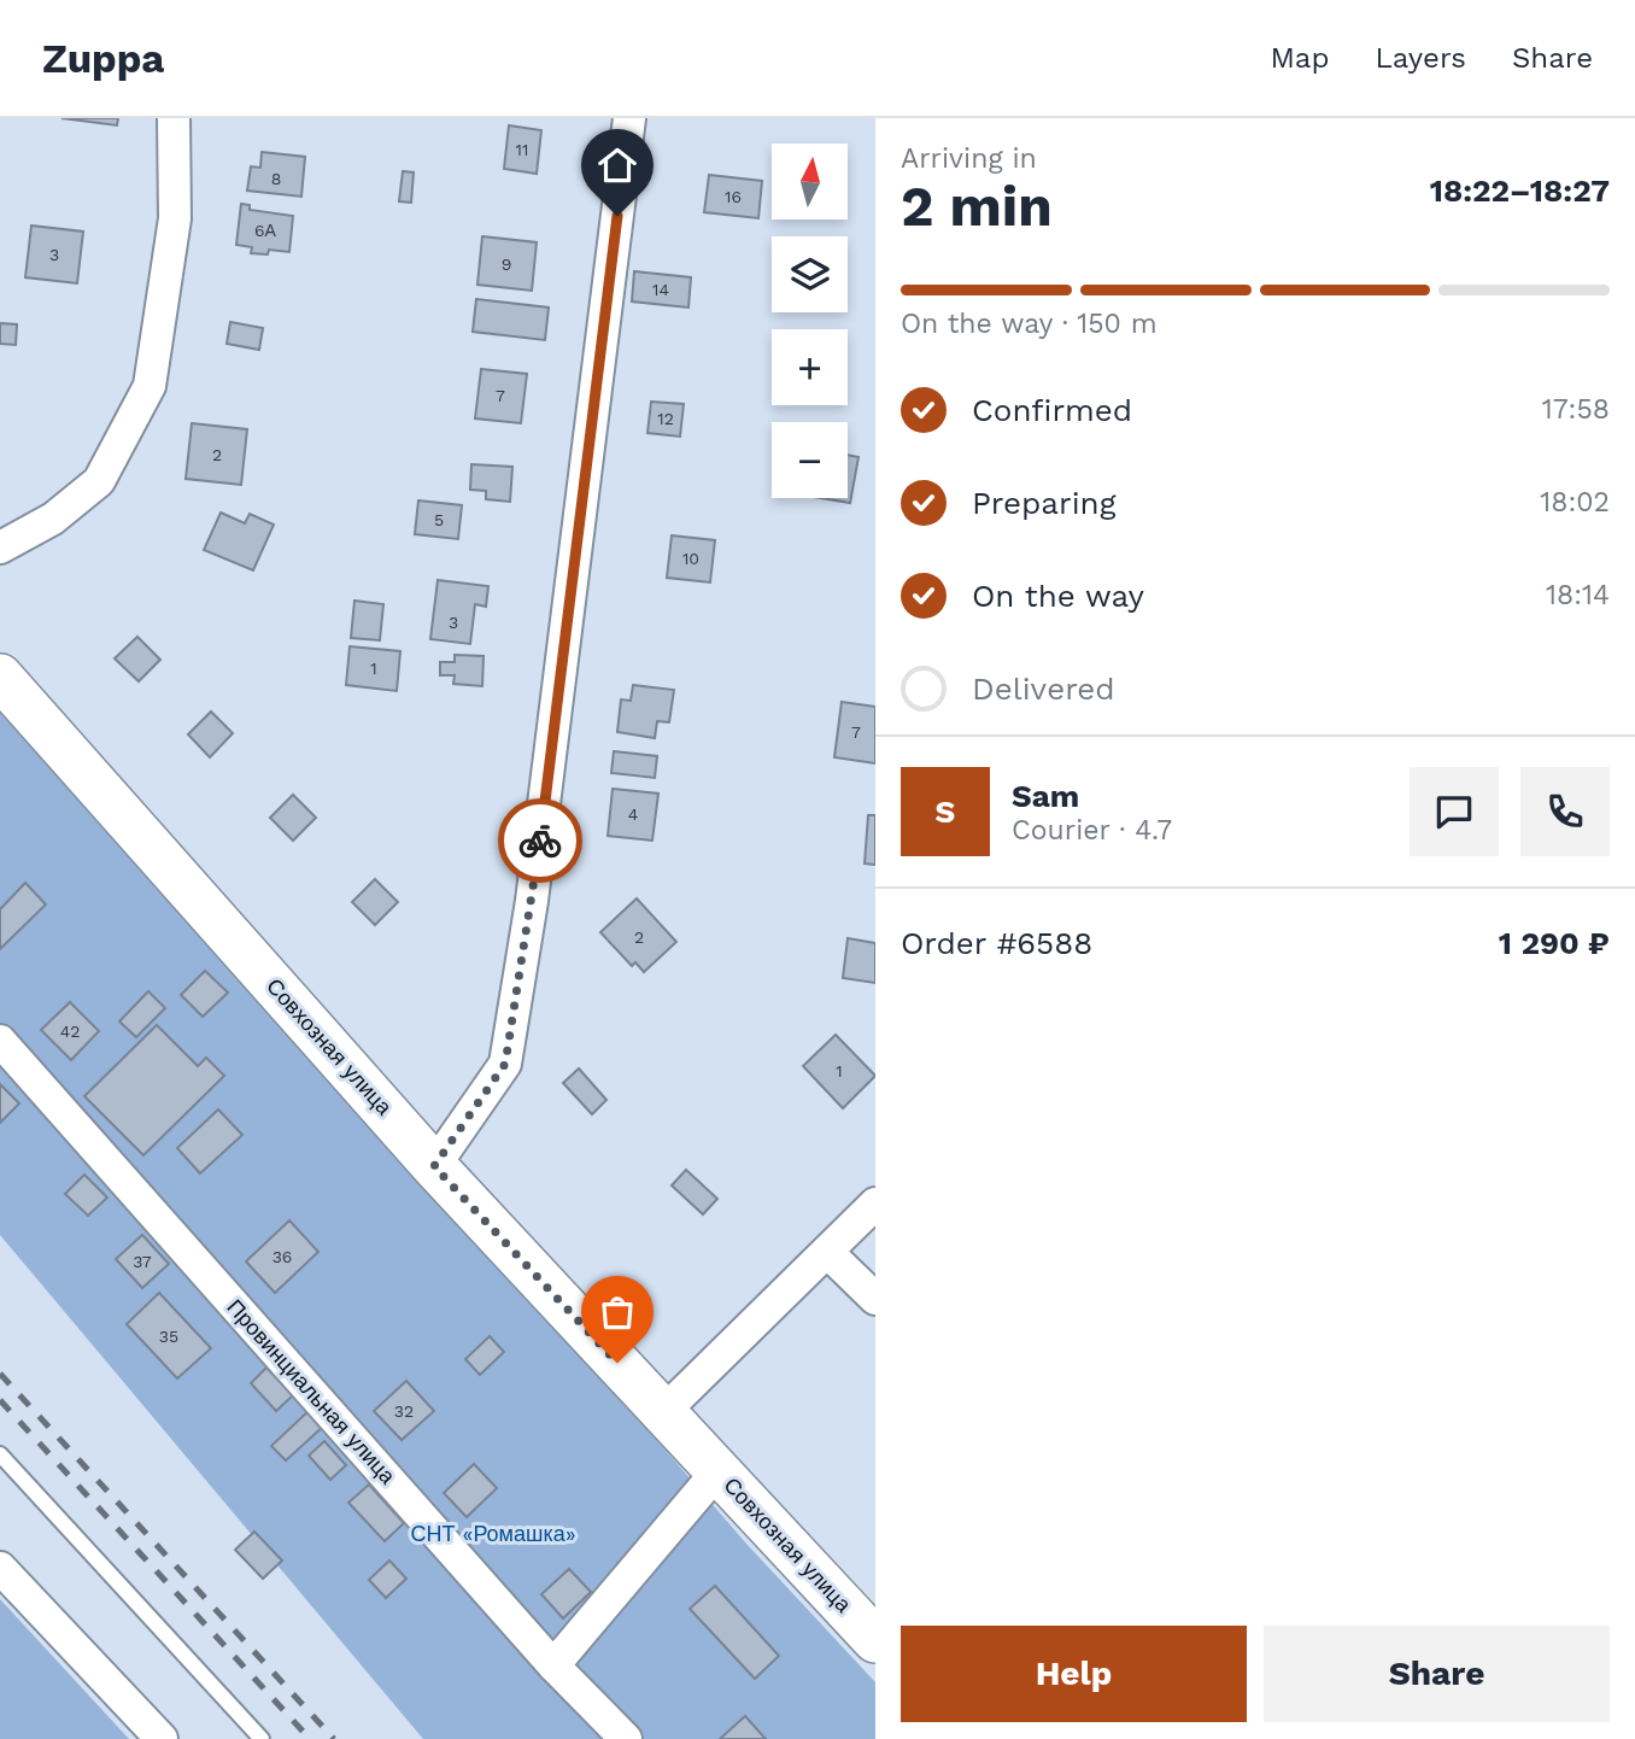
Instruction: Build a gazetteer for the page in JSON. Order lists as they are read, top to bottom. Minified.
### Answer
{"streets":{"street":["Совхозная улица","Провинциальная улица"]},"parks":["СНТ «Ромашка»"],"house_numbers":["11","8","16","6А","3","9","14","7","12","2","5","10","3","1","7","4","2","42","1","36","37","35","32"],"north":"top","page":{"header":"Zuppa","nav":["Map","Layers","Share"],"heading":["2 min","Arriving in","18:22–18:27"],"panel":["Sam","Courier · 4.7","Order #6588","1 290 ₽"],"map_buttons":["+","−"],"bar":"On the way · 150 m","list":[["Confirmed","17:58"],["Preparing","18:02"],["On the way","18:14"],"Delivered"],"round":"S","buttons":["Help","Share"]}}
